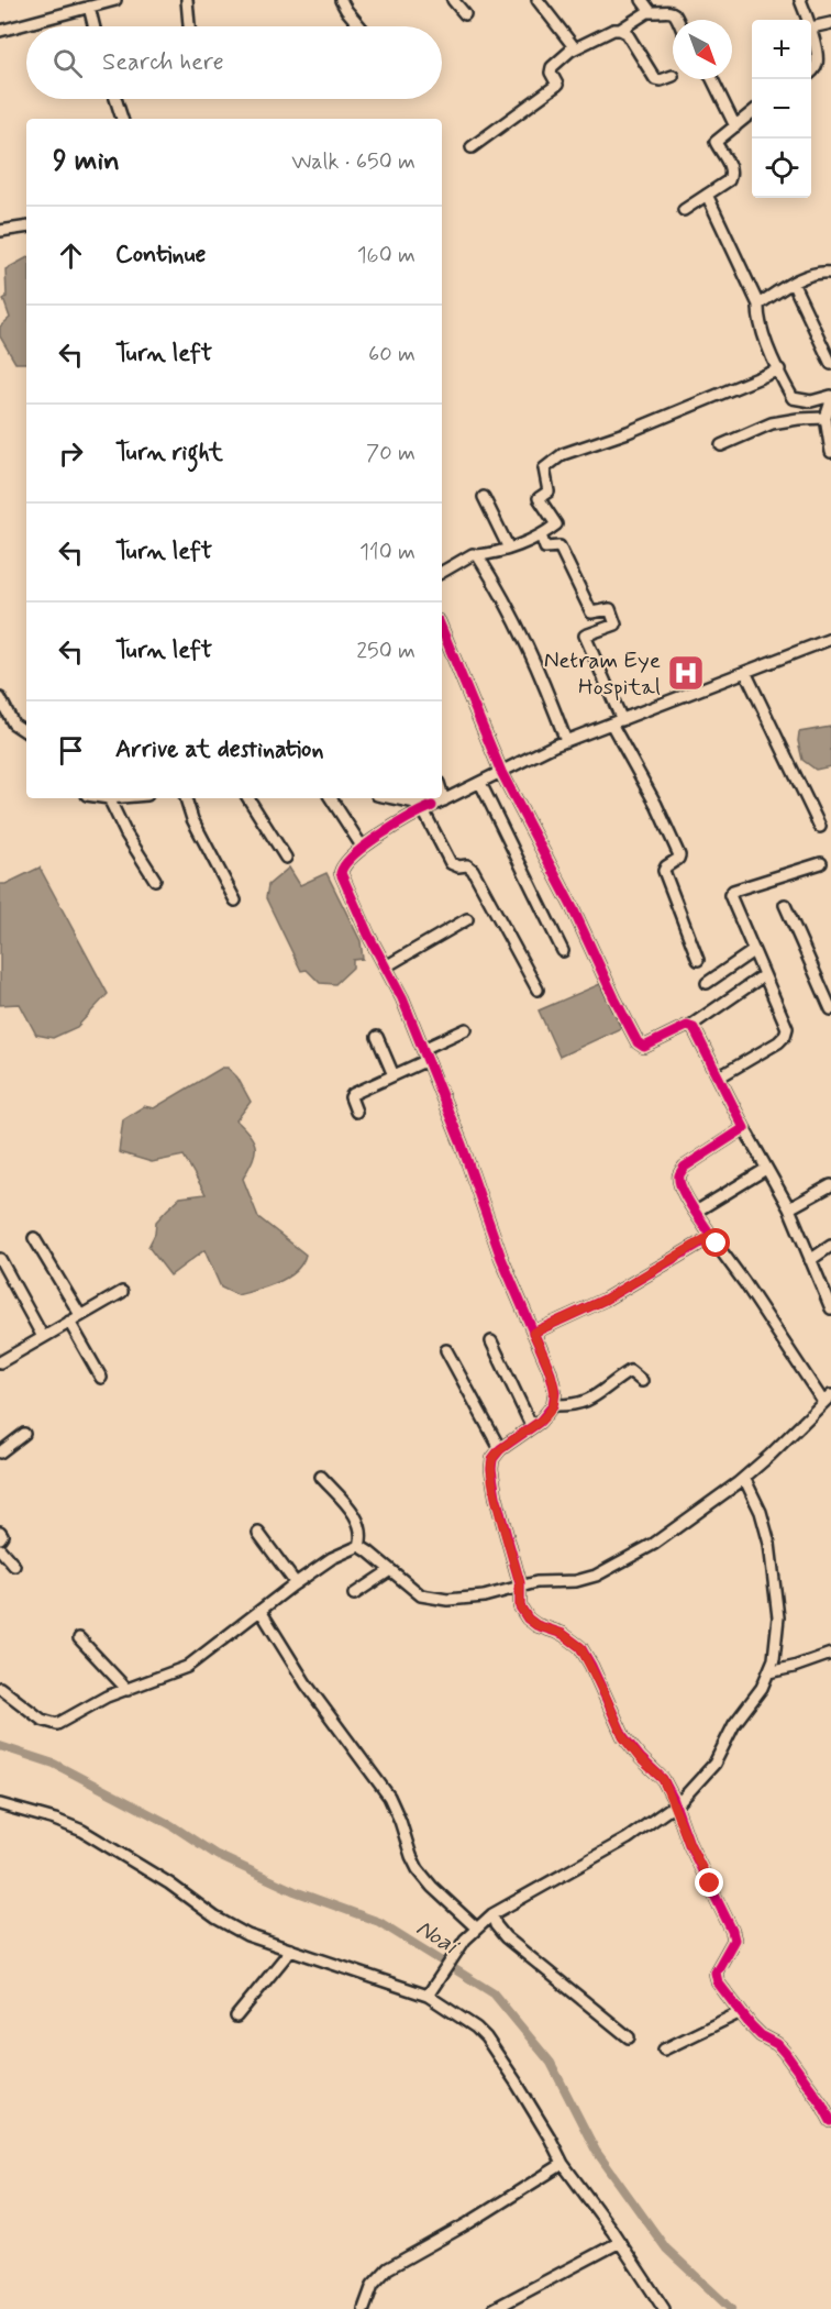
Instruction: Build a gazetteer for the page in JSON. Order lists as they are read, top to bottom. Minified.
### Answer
{"water":["Noai"],"places":{"hospital":["Netram Eye Hospital"]},"north":"bottom right","page":{"map_buttons":["+","−"],"search":"Search here","heading":["9 min","Walk · 650 m"],"list":[["Continue","160 m"],["Turn left","60 m"],["Turn right","70 m"],["Turn left","110 m"],["Turn left","250 m"],"Arrive at destination"]}}
